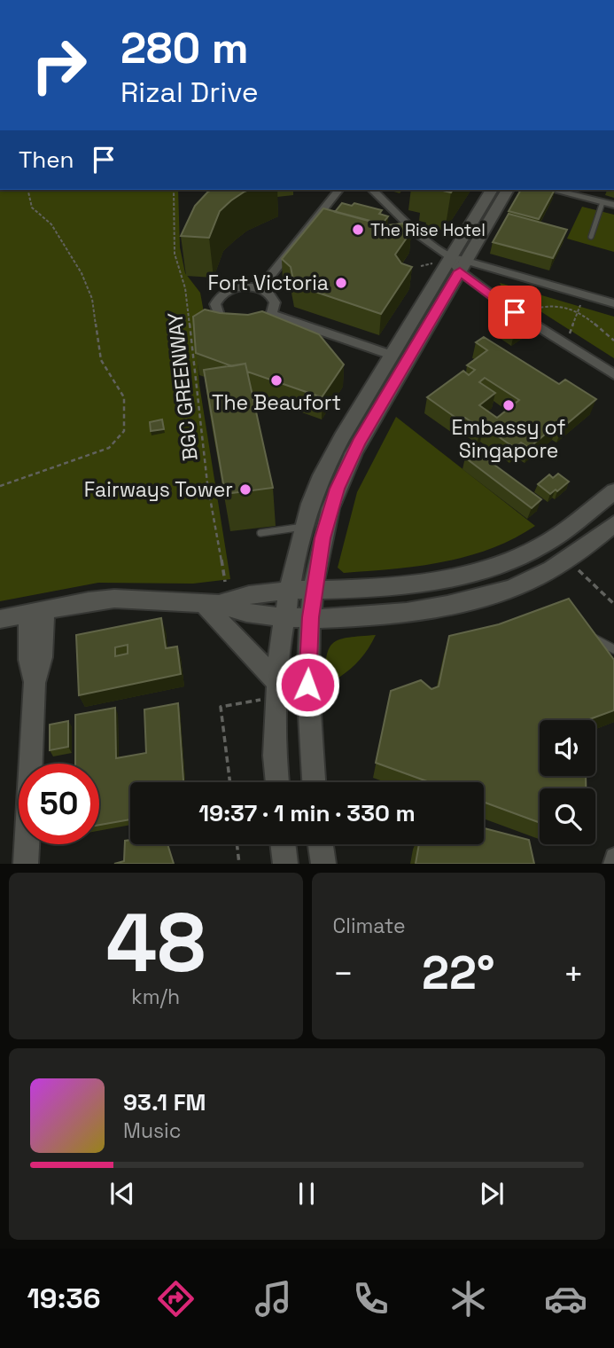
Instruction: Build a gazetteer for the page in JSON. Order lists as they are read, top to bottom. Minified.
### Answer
{"streets":{"path":["BGC GREENWAY"]},"places":["The Rise Hotel","Fort Victoria","The Beaufort","Embassy of Singapore","Fairways Tower"],"page":{"turn":["280 m","Rizal Drive"],"then":"Then","limit":"50","trip":"19:37 · 1 min · 330 m","tile":[["48","km/h"],"Climate"],"heat":["−","22°","+"],"song":["93.1 FM","Music"],"tabs":"19:36"}}
